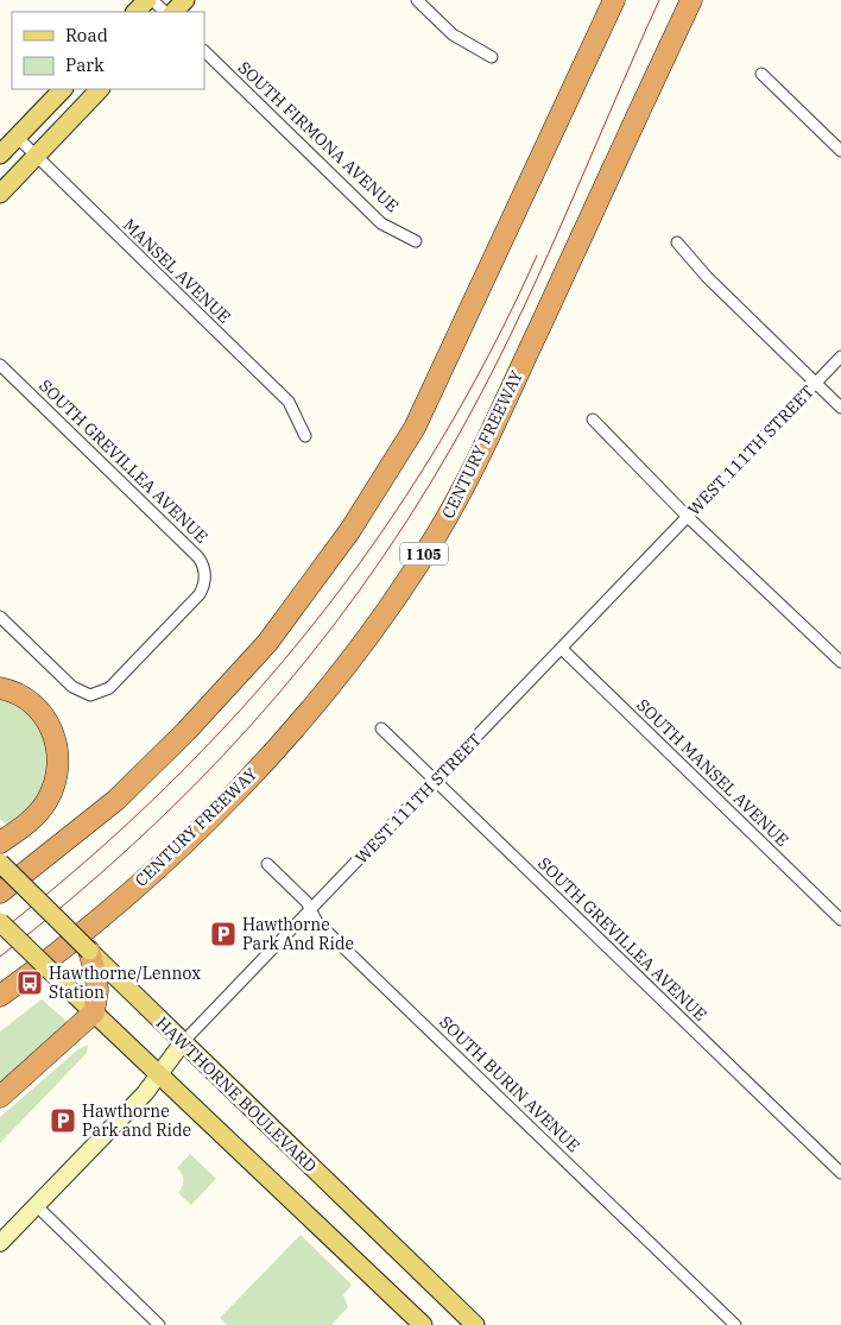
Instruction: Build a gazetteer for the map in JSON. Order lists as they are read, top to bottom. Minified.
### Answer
{"streets":{"highway":["CENTURY FREEWAY","I 105"],"main road":["HAWTHORNE BOULEVARD"],"street":["SOUTH FIRMONA AVENUE","MANSEL AVENUE","WEST 111TH STREET","SOUTH GREVILLEA AVENUE","SOUTH MANSEL AVENUE","SOUTH BURIN AVENUE"]},"crossings":[["WEST 111TH STREET","SOUTH GREVILLEA AVENUE"],["WEST 111TH STREET","SOUTH MANSEL AVENUE"],["WEST 111TH STREET","SOUTH BURIN AVENUE"],["WEST 111TH STREET","HAWTHORNE BOULEVARD"]],"places":{"parking":["Hawthorne Park And Ride","Hawthorne Park and Ride"],"bus stop":["Hawthorne/Lennox Station"]},"legend":["Road","Park"]}
